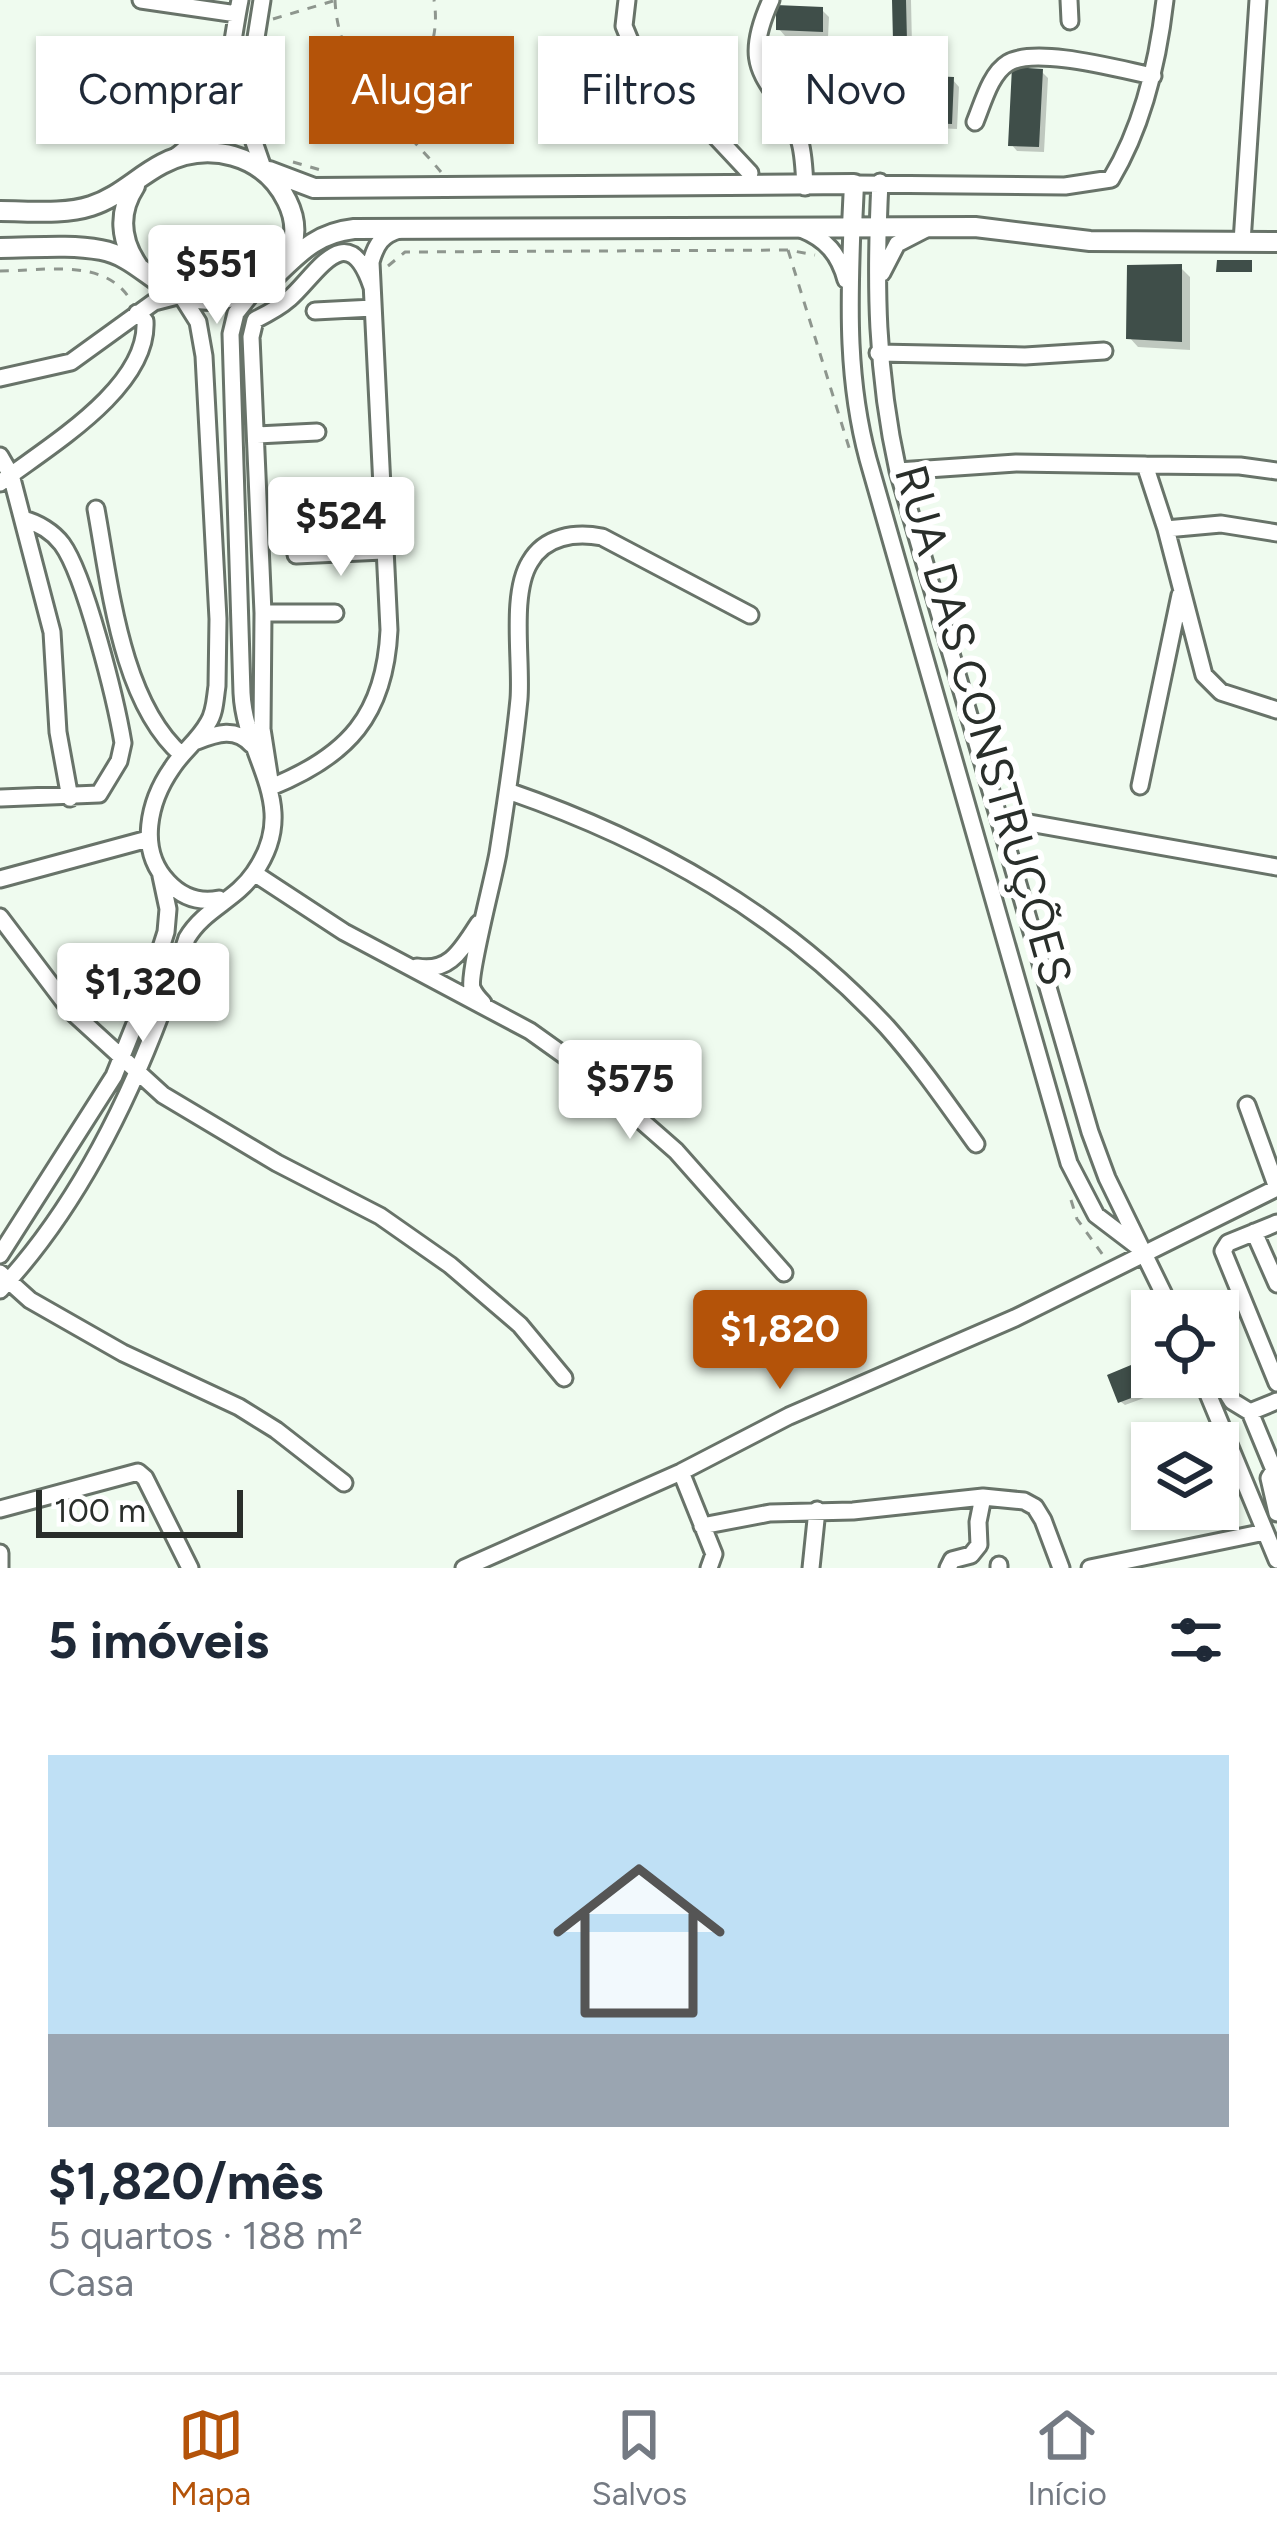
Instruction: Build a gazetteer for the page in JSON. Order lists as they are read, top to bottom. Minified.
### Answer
{"streets":{"main road":["RUA DAS CONSTRUÇÕES"]},"scale_bar":"100 m","page":{"chip":["Comprar","Alugar","Filtros","Novo"],"price":["$551","$524","$1,320","$575","$1,820"],"scale":"100 m","heading":"5 imóveis","list":[{"name":"$1,820/mês","note":"5 quartos · 188 m² · Casa"}],"tabs":["Mapa","Salvos","Início"]}}
